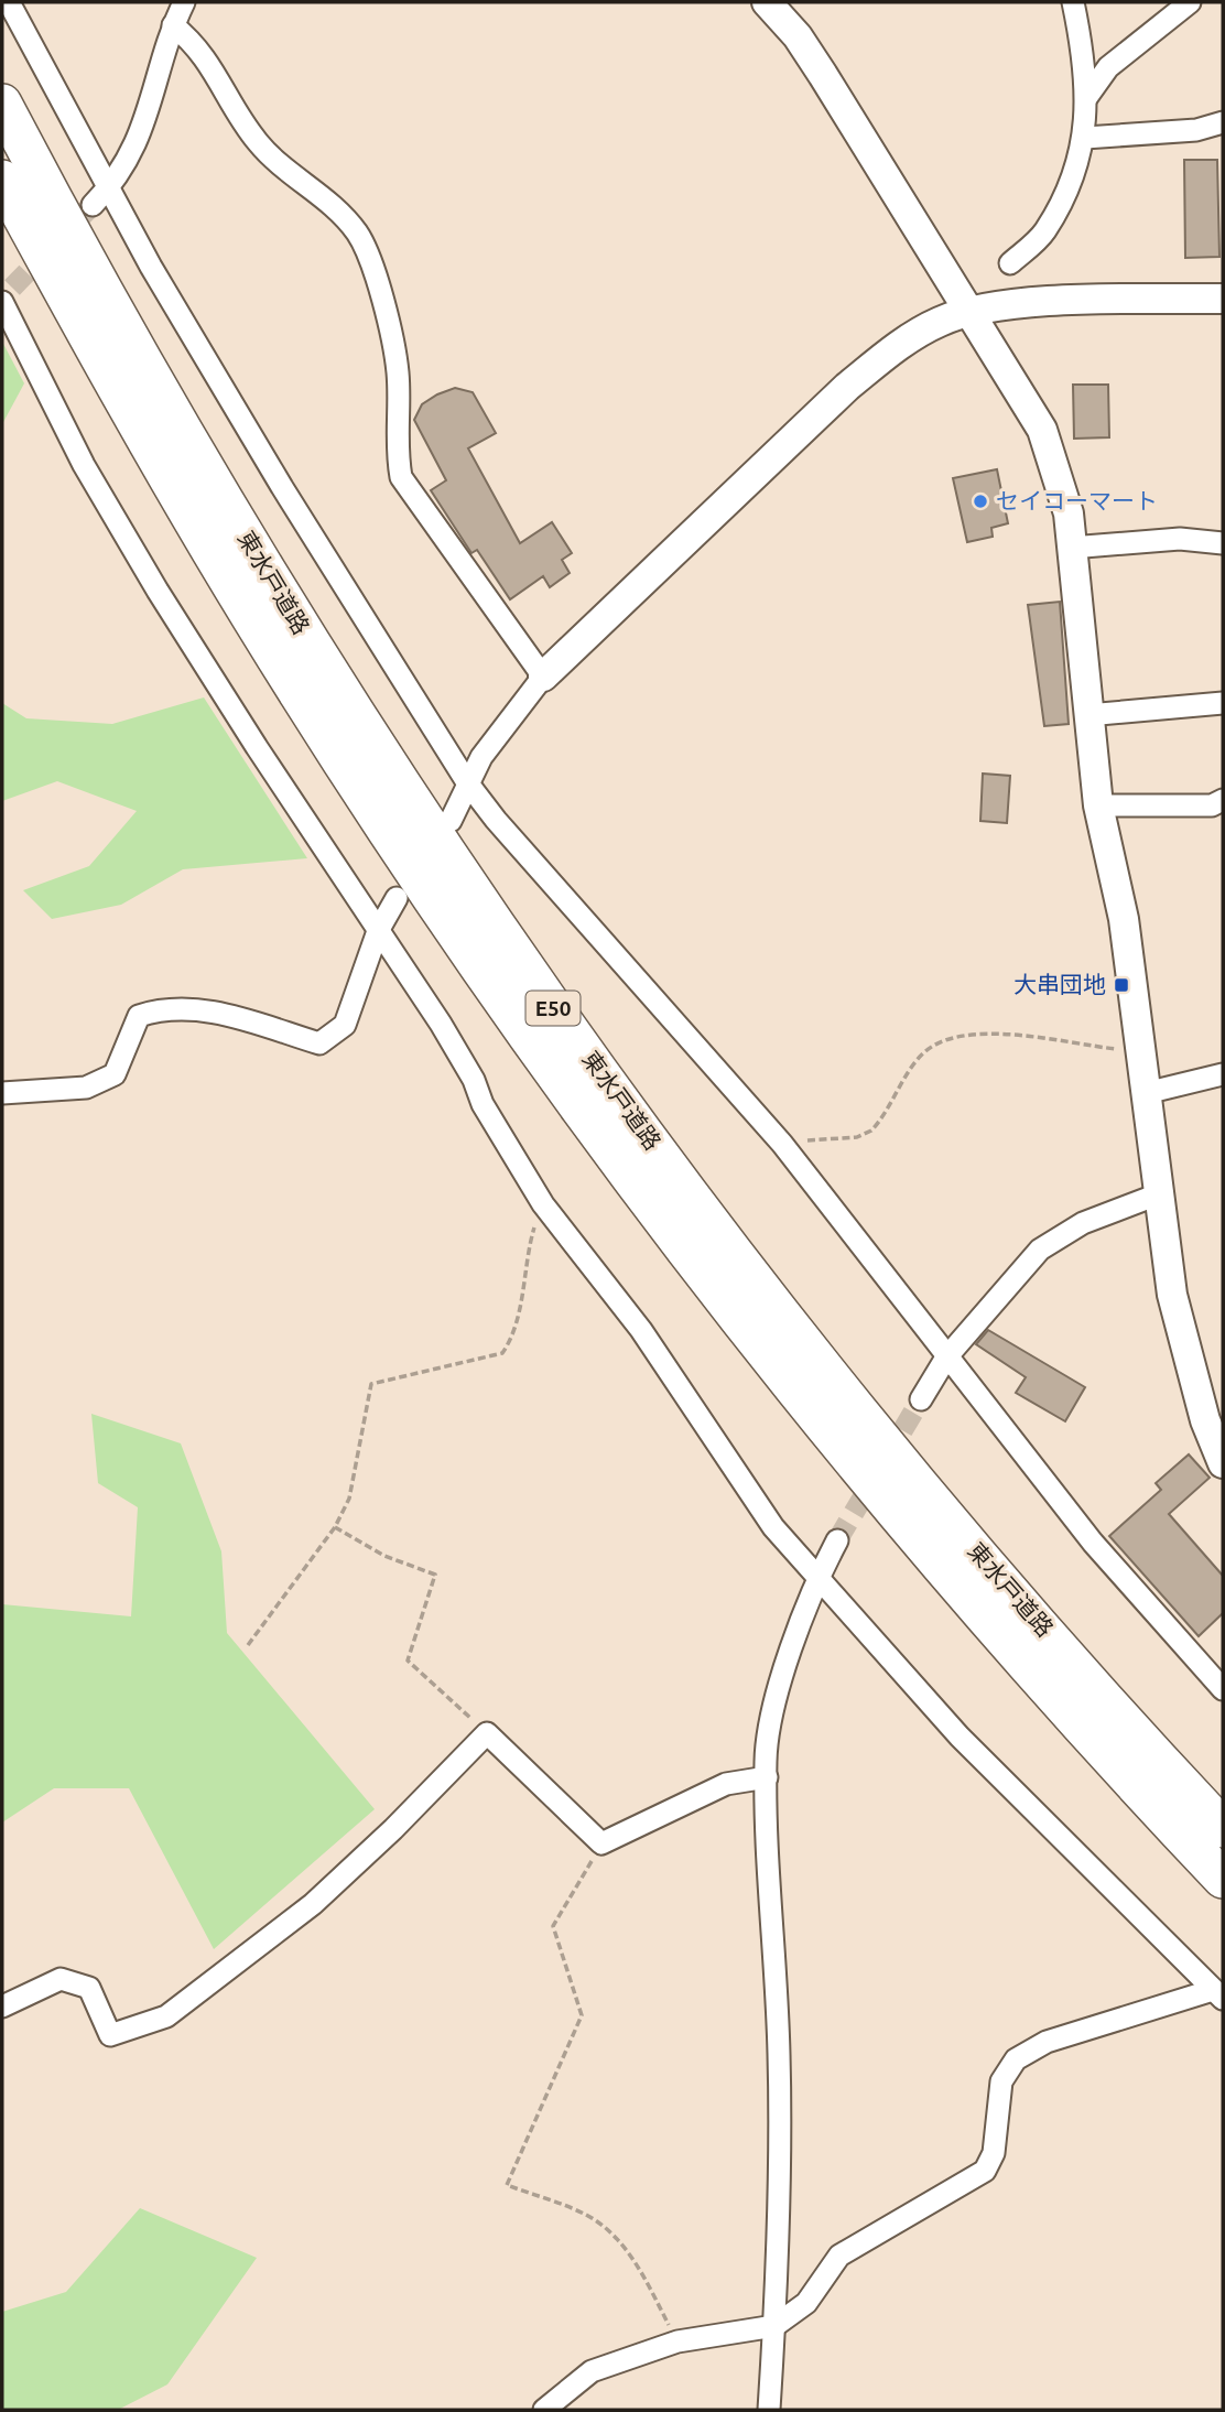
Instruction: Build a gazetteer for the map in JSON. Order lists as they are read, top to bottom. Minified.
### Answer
{"streets":{"highway":["東水戸道路","E50"]},"places":{"other":["セイコーマート"],"transit":["大串団地"]}}
